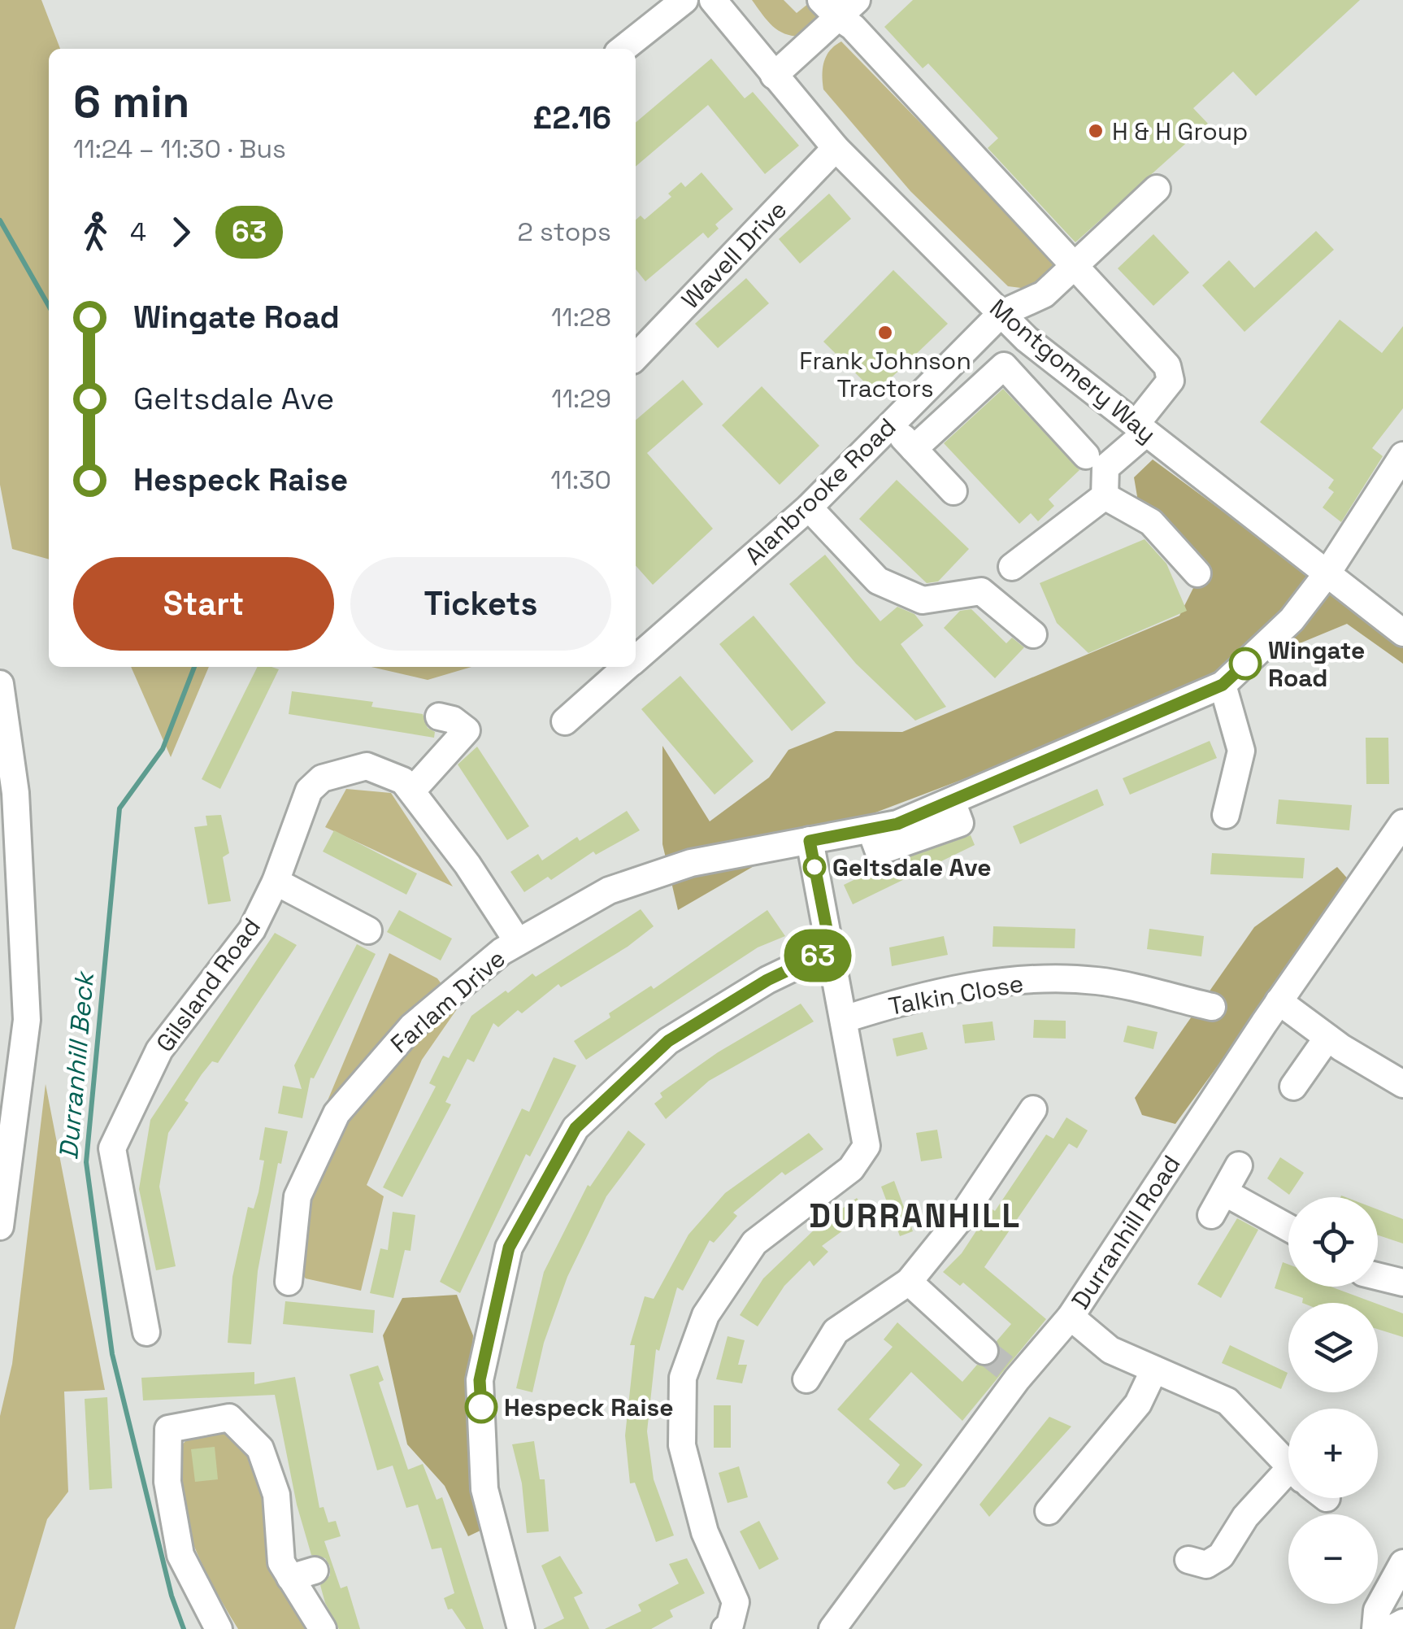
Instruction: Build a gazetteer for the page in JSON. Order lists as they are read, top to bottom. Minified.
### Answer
{"streets":{"street":["Wavell Drive","Montgomery Way","Alanbrooke Road","Gilsland Road","Talkin Close","Farlam Drive","Durranhill Road"]},"crossings":[["Wavell Drive","Montgomery Way"],["Montgomery Way","Alanbrooke Road"],["Gilsland Road","Farlam Drive"]],"districts":["DURRANHILL"],"water":["Durranhill Beck"],"places":["H & H Group","Frank Johnson Tractors","Wingate Road","Geltsdale Ave","Hespeck Raise"],"lines":["bus line 63"],"page":{"on_map":"63","heading":["6 min","11:24 – 11:30 · Bus","£2.16"],"legs":["4","63","2 stops"],"list":[{"name":"Wingate Road","value":"11:28"},{"name":"Geltsdale Ave","value":"11:29"},{"name":"Hespeck Raise","value":"11:30"}],"buttons":["Start","Tickets"],"map_buttons":["+","−"]}}
